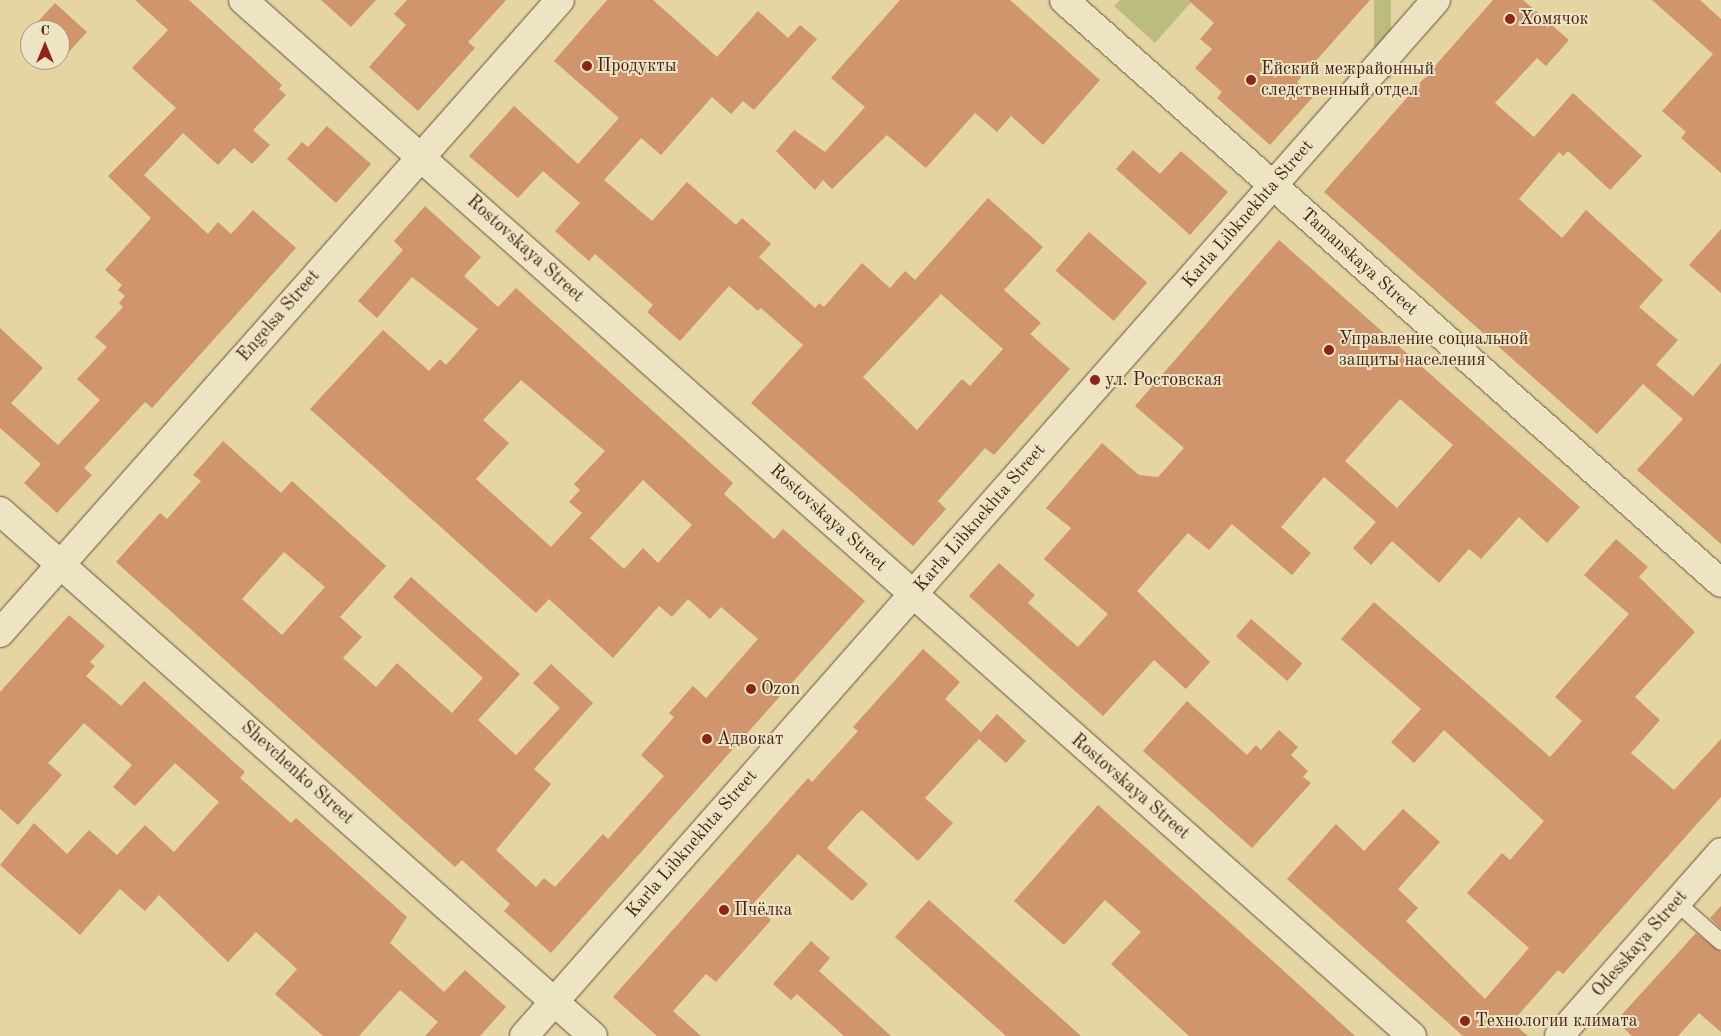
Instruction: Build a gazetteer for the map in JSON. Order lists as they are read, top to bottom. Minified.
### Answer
{"streets":{"street":["Karla Libknekhta Street","Rostovskaya Street","Tamanskaya Street","Engelsa Street","Shevchenko Street","Odesskaya Street"]},"crossings":[["Karla Libknekhta Street","Rostovskaya Street"],["Karla Libknekhta Street","Tamanskaya Street"],["Karla Libknekhta Street","Shevchenko Street"],["Rostovskaya Street","Engelsa Street"],["Engelsa Street","Shevchenko Street"]],"places":["Хомячок","Продукты","Ейский межрайонный следственный отдел","Управление социальной защиты населения","ул. Ростовская","Ozon","Адвокат","Пчёлка","Технологии климата"],"north":"top"}
